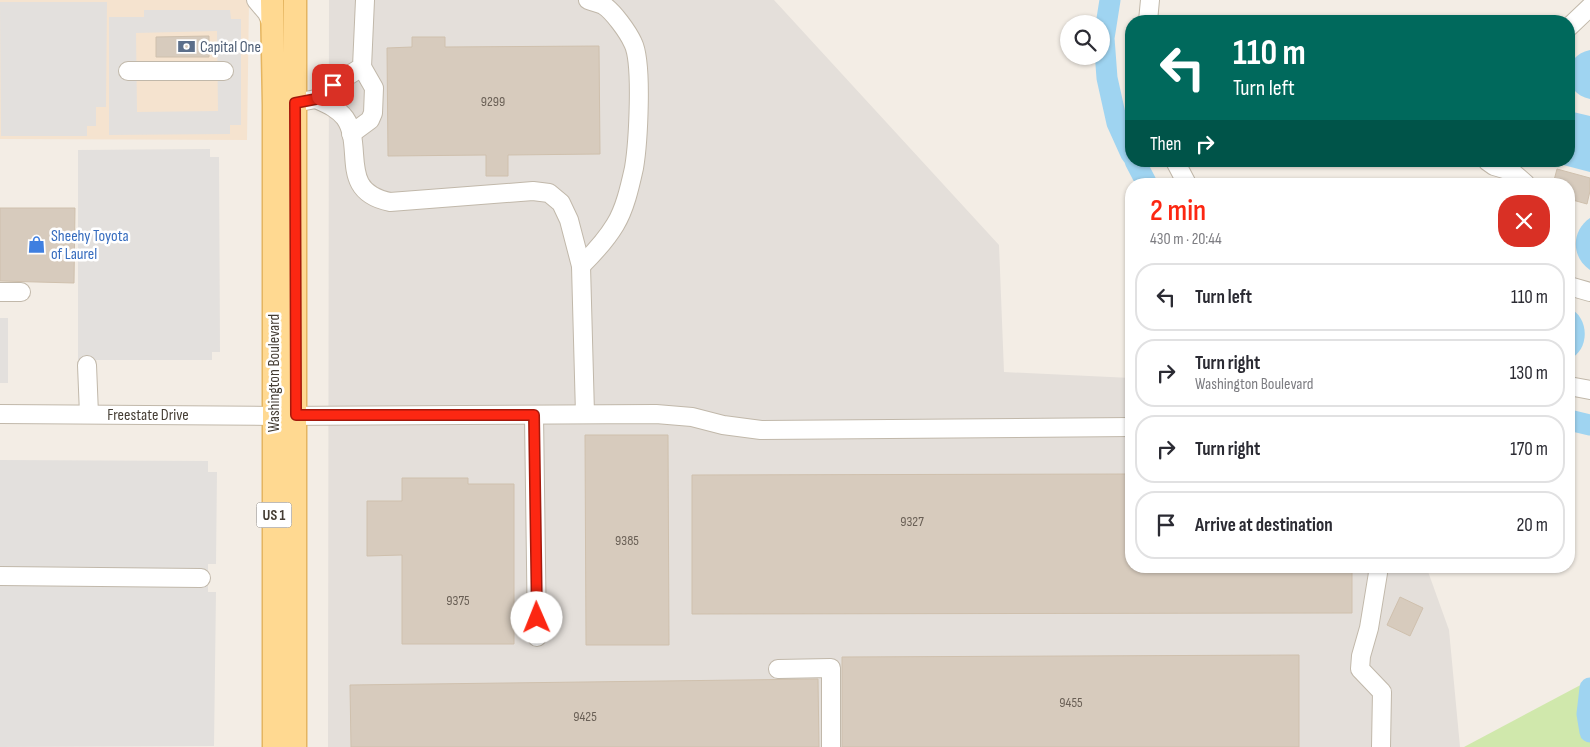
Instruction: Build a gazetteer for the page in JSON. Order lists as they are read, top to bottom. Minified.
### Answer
{"streets":{"main road":["Washington Boulevard","US 1"],"street":["Freestate Drive"]},"crossings":[["Washington Boulevard","Freestate Drive"]],"places":{"bank":["Capital One"],"shop":["Sheehy Toyota of Laurel"]},"house_numbers":["9299","9327","9385","9375","9455","9425"],"page":{"turn":["110 m","Turn left"],"then":"Then","heading":["2 min","430 m · 20:44"],"list":[{"name":"Turn left","value":"110 m"},{"name":"Turn right","note":"Washington Boulevard","value":"130 m"},{"name":"Turn right","value":"170 m"},{"name":"Arrive at destination","value":"20 m"}]}}
